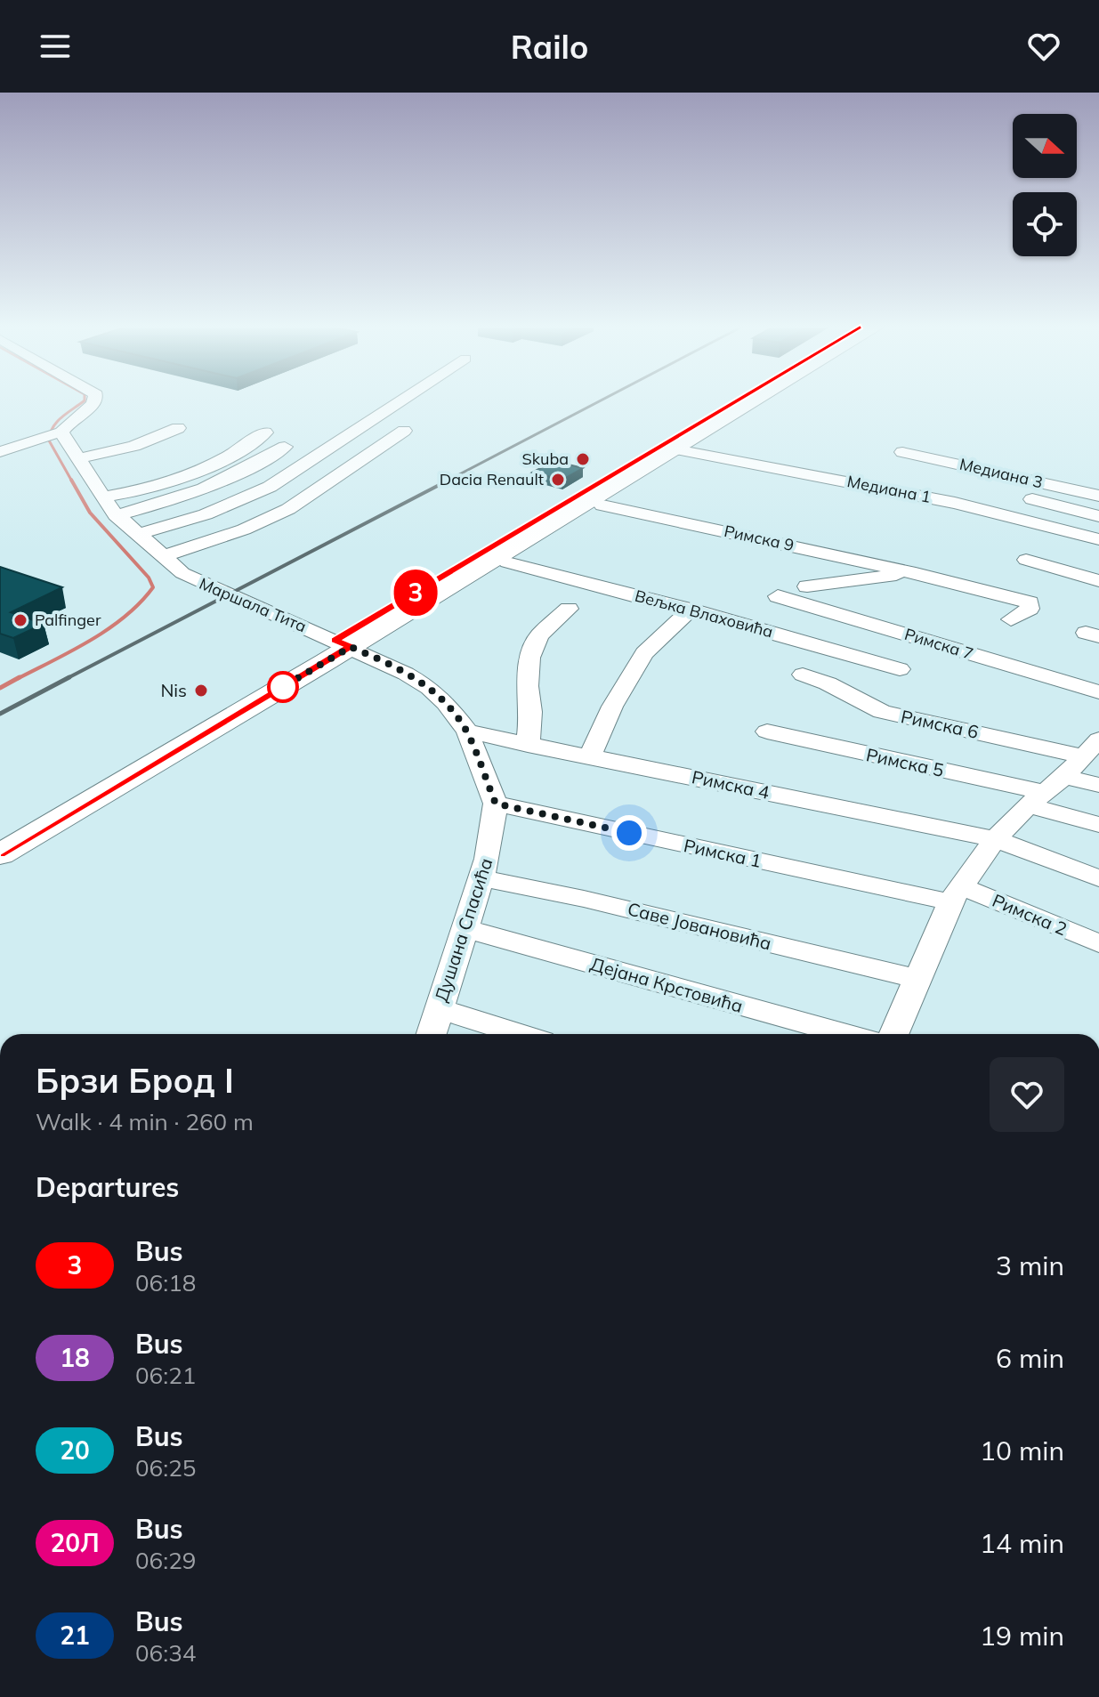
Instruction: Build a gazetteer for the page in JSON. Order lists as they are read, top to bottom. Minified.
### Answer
{"streets":{"street":["Медиана 3","Медиана 1","Римска 9","Маршала Тита","Вељка Влаховића","Римска 7","Римска 6","Римска 5","Римска 4","Римска 1","Римска 2","Саве Јовановића","Душана Спасића","Дејана Крстовића"]},"crossings":[["Маршала Тита","Душана Спасића"],["Римска 4","Душана Спасића"],["Римска 1","Римска 2"],["Римска 1","Душана Спасића"],["Саве Јовановића","Душана Спасића"],["Душана Спасића","Дејана Крстовића"]],"places":["Skuba","Dacia Renault","Palfinger","Nis"],"lines":["bus line 3"],"north":"right","page":{"header":"Railo","on_map":"3","heading":[["Брзи Брод I","Walk · 4 min · 260 m"],"Departures"],"list":[{"mark":"3","name":"Bus","note":"06:18","value":"3 min"},{"mark":"18","name":"Bus","note":"06:21","value":"6 min"},{"mark":"20","name":"Bus","note":"06:25","value":"10 min"},{"mark":"20Л","name":"Bus","note":"06:29","value":"14 min"},{"mark":"21","name":"Bus","note":"06:34","value":"19 min"}]}}
